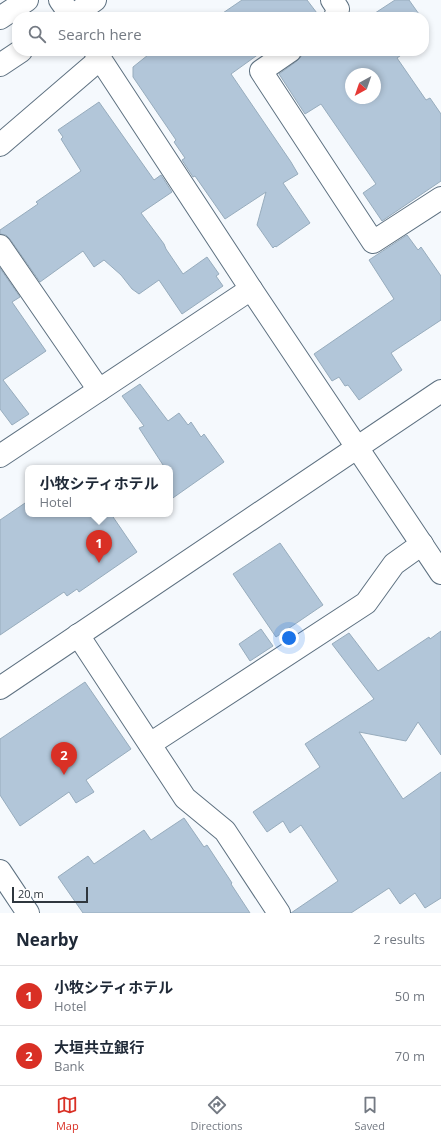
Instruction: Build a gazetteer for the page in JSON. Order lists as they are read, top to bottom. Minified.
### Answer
{"scale_bar":"20 m","north":"bottom left","page":{"search":"Search here","popup":["小牧シティホテル","Hotel"],"pins":["1","2"],"scale":"20 m","heading":["Nearby","2 results"],"list":[{"mark":"1","name":"小牧シティホテル","note":"Hotel","value":"50 m"},{"mark":"2","name":"大垣共立銀行","note":"Bank","value":"70 m"}],"nav":["Map","Directions","Saved"]}}
